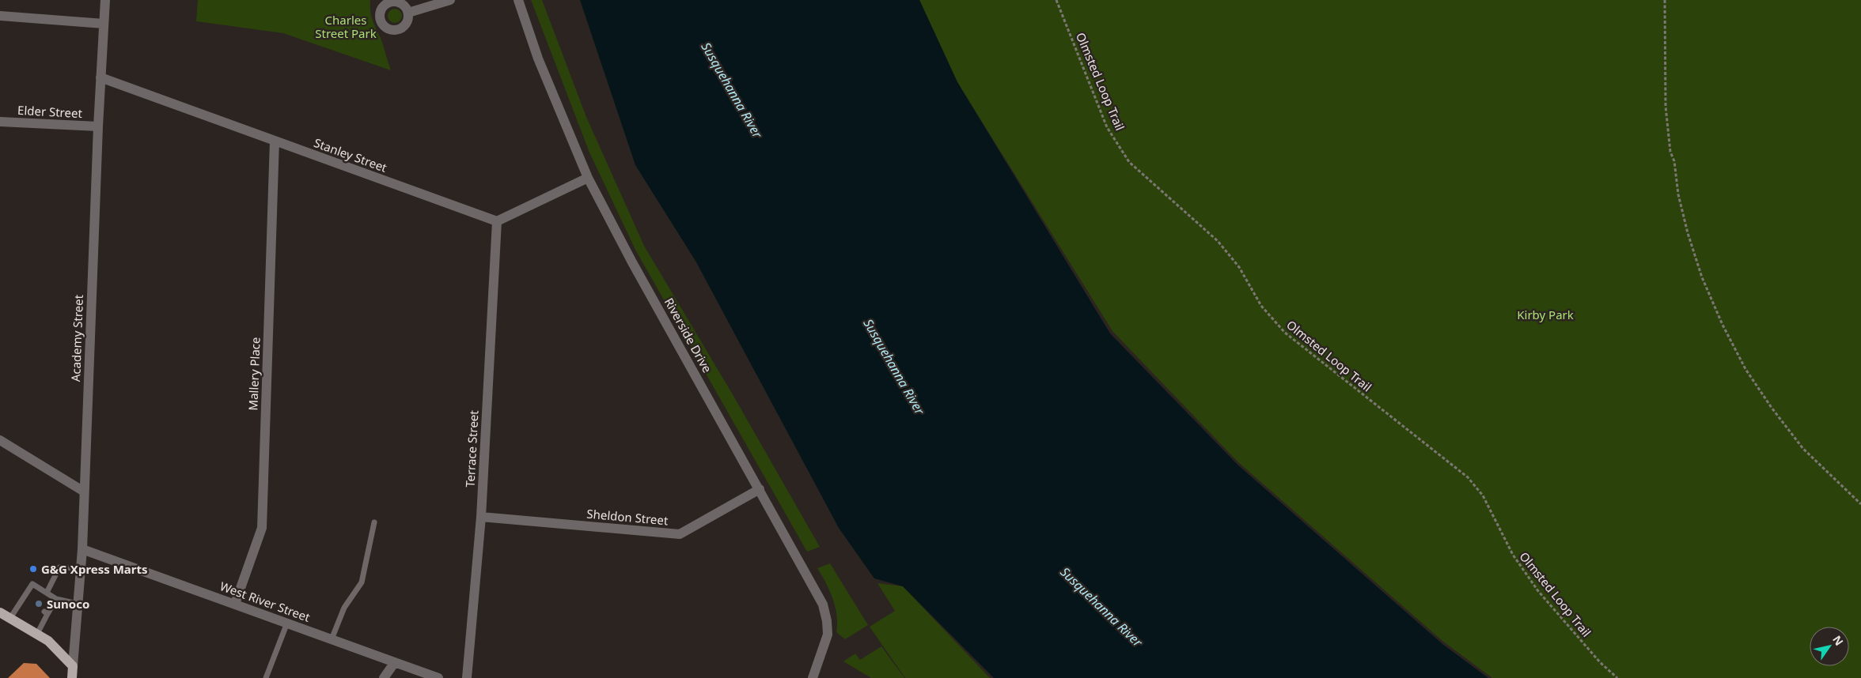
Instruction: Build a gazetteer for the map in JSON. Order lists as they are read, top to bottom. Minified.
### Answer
{"streets":{"main road":["Academy Street"],"street":["Elder Street","Stanley Street","Riverside Drive","Mallery Place","Terrace Street","Sheldon Street","West River Street"],"path":["Olmsted Loop Trail"]},"crossings":[["Elder Street","Academy Street"],["Stanley Street","Academy Street"],["Stanley Street","Mallery Place"],["Stanley Street","Terrace Street"],["Riverside Drive","Sheldon Street"],["Academy Street","West River Street"],["Mallery Place","West River Street"],["Terrace Street","Sheldon Street"]],"water":["Susquehanna River"],"parks":["Charles Street Park","Kirby Park"],"places":["G&G Xpress Marts","Sunoco"],"north":"top right"}
